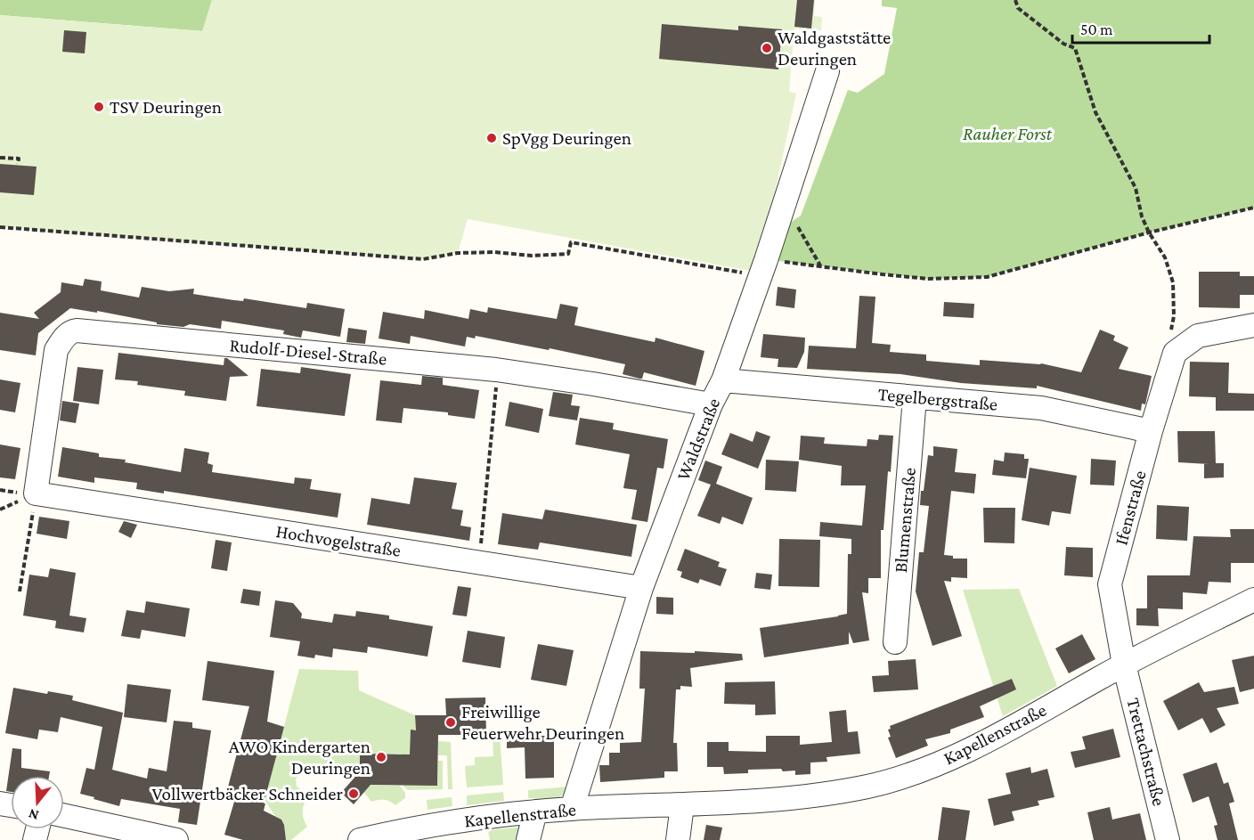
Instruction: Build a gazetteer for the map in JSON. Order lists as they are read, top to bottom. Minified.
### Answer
{"streets":{"street":["Rudolf-Diesel-Straße","Tegelbergstraße","Waldstraße","Ifenstraße","Blumenstraße","Hochvogelstraße","Kapellenstraße","Trettachstraße"]},"crossings":[["Rudolf-Diesel-Straße","Waldstraße"],["Rudolf-Diesel-Straße","Hochvogelstraße"],["Tegelbergstraße","Waldstraße"],["Tegelbergstraße","Ifenstraße"],["Tegelbergstraße","Blumenstraße"],["Waldstraße","Hochvogelstraße"],["Waldstraße","Kapellenstraße"],["Ifenstraße","Kapellenstraße"],["Ifenstraße","Trettachstraße"],["Kapellenstraße","Trettachstraße"]],"parks":["Rauher Forst"],"places":["Waldgaststätte Deuringen","TSV Deuringen","SpVgg Deuringen","Freiwillige Feuerwehr Deuringen","AWO Kindergarten Deuringen","Vollwertbäcker Schneider"],"scale_bar":"50 m","north":"bottom"}
